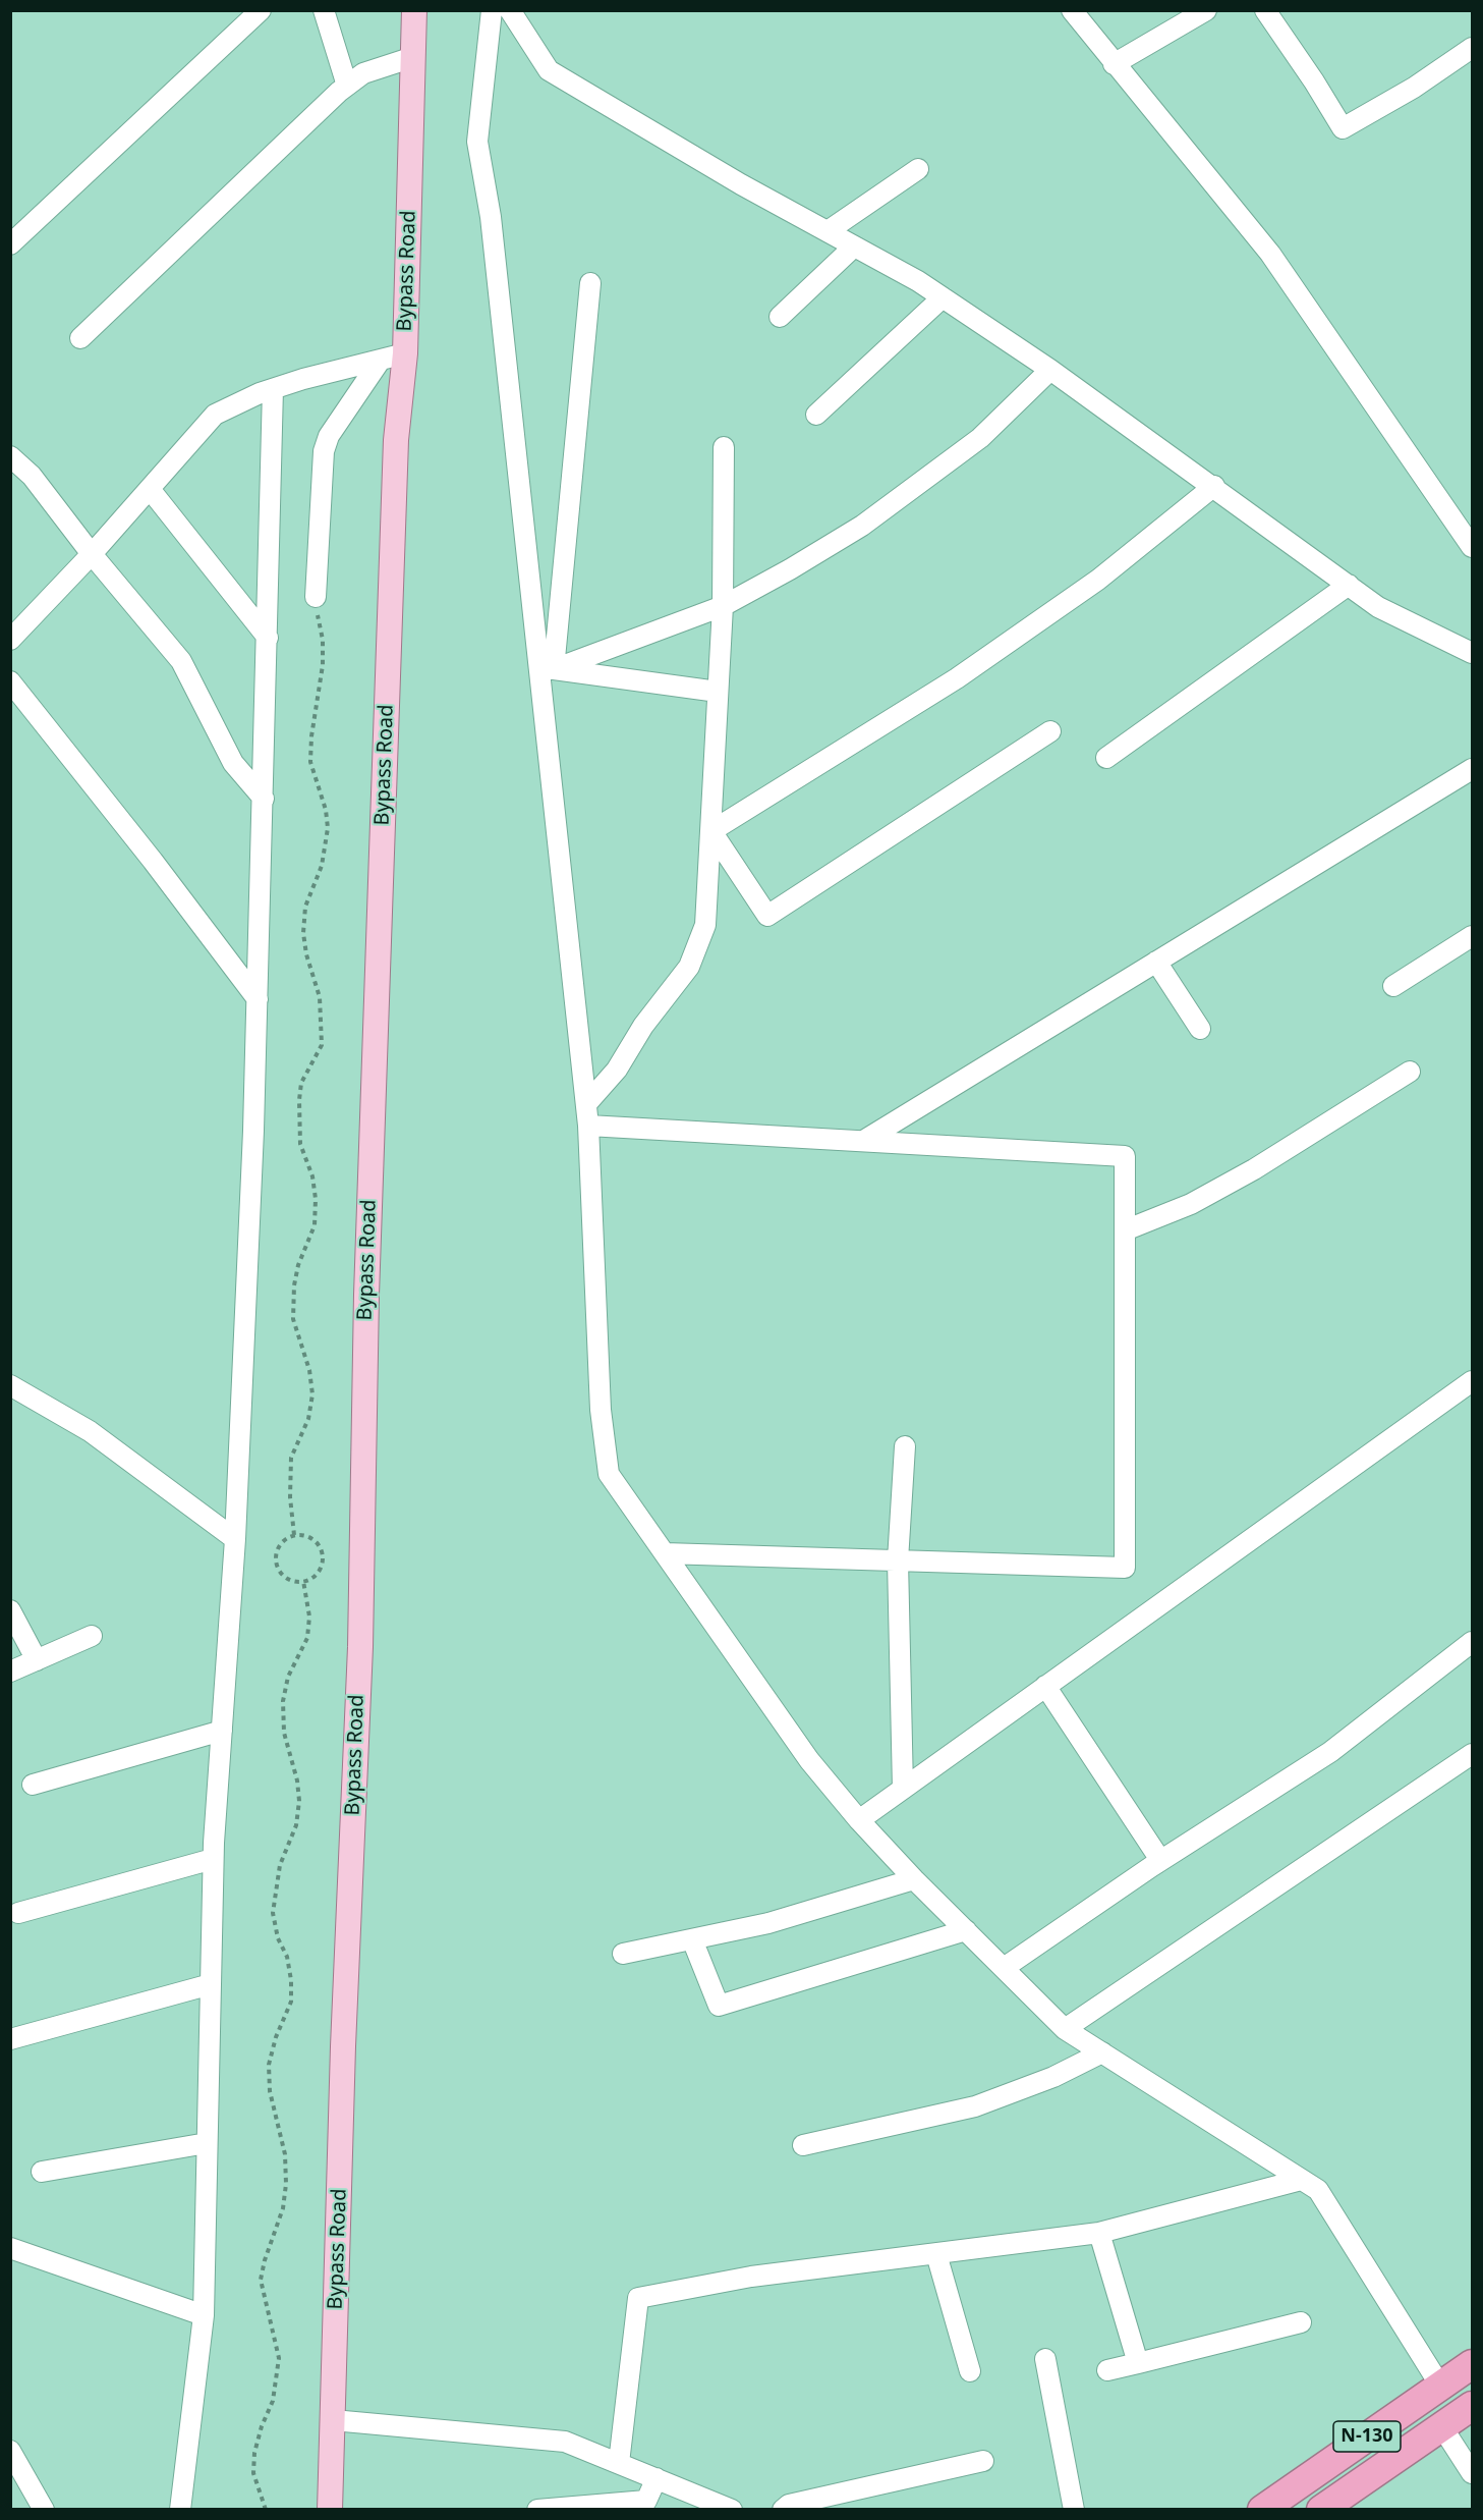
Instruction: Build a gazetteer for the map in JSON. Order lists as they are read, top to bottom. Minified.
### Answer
{"streets":{"highway":["N-130"],"main road":["Bypass Road"]}}
